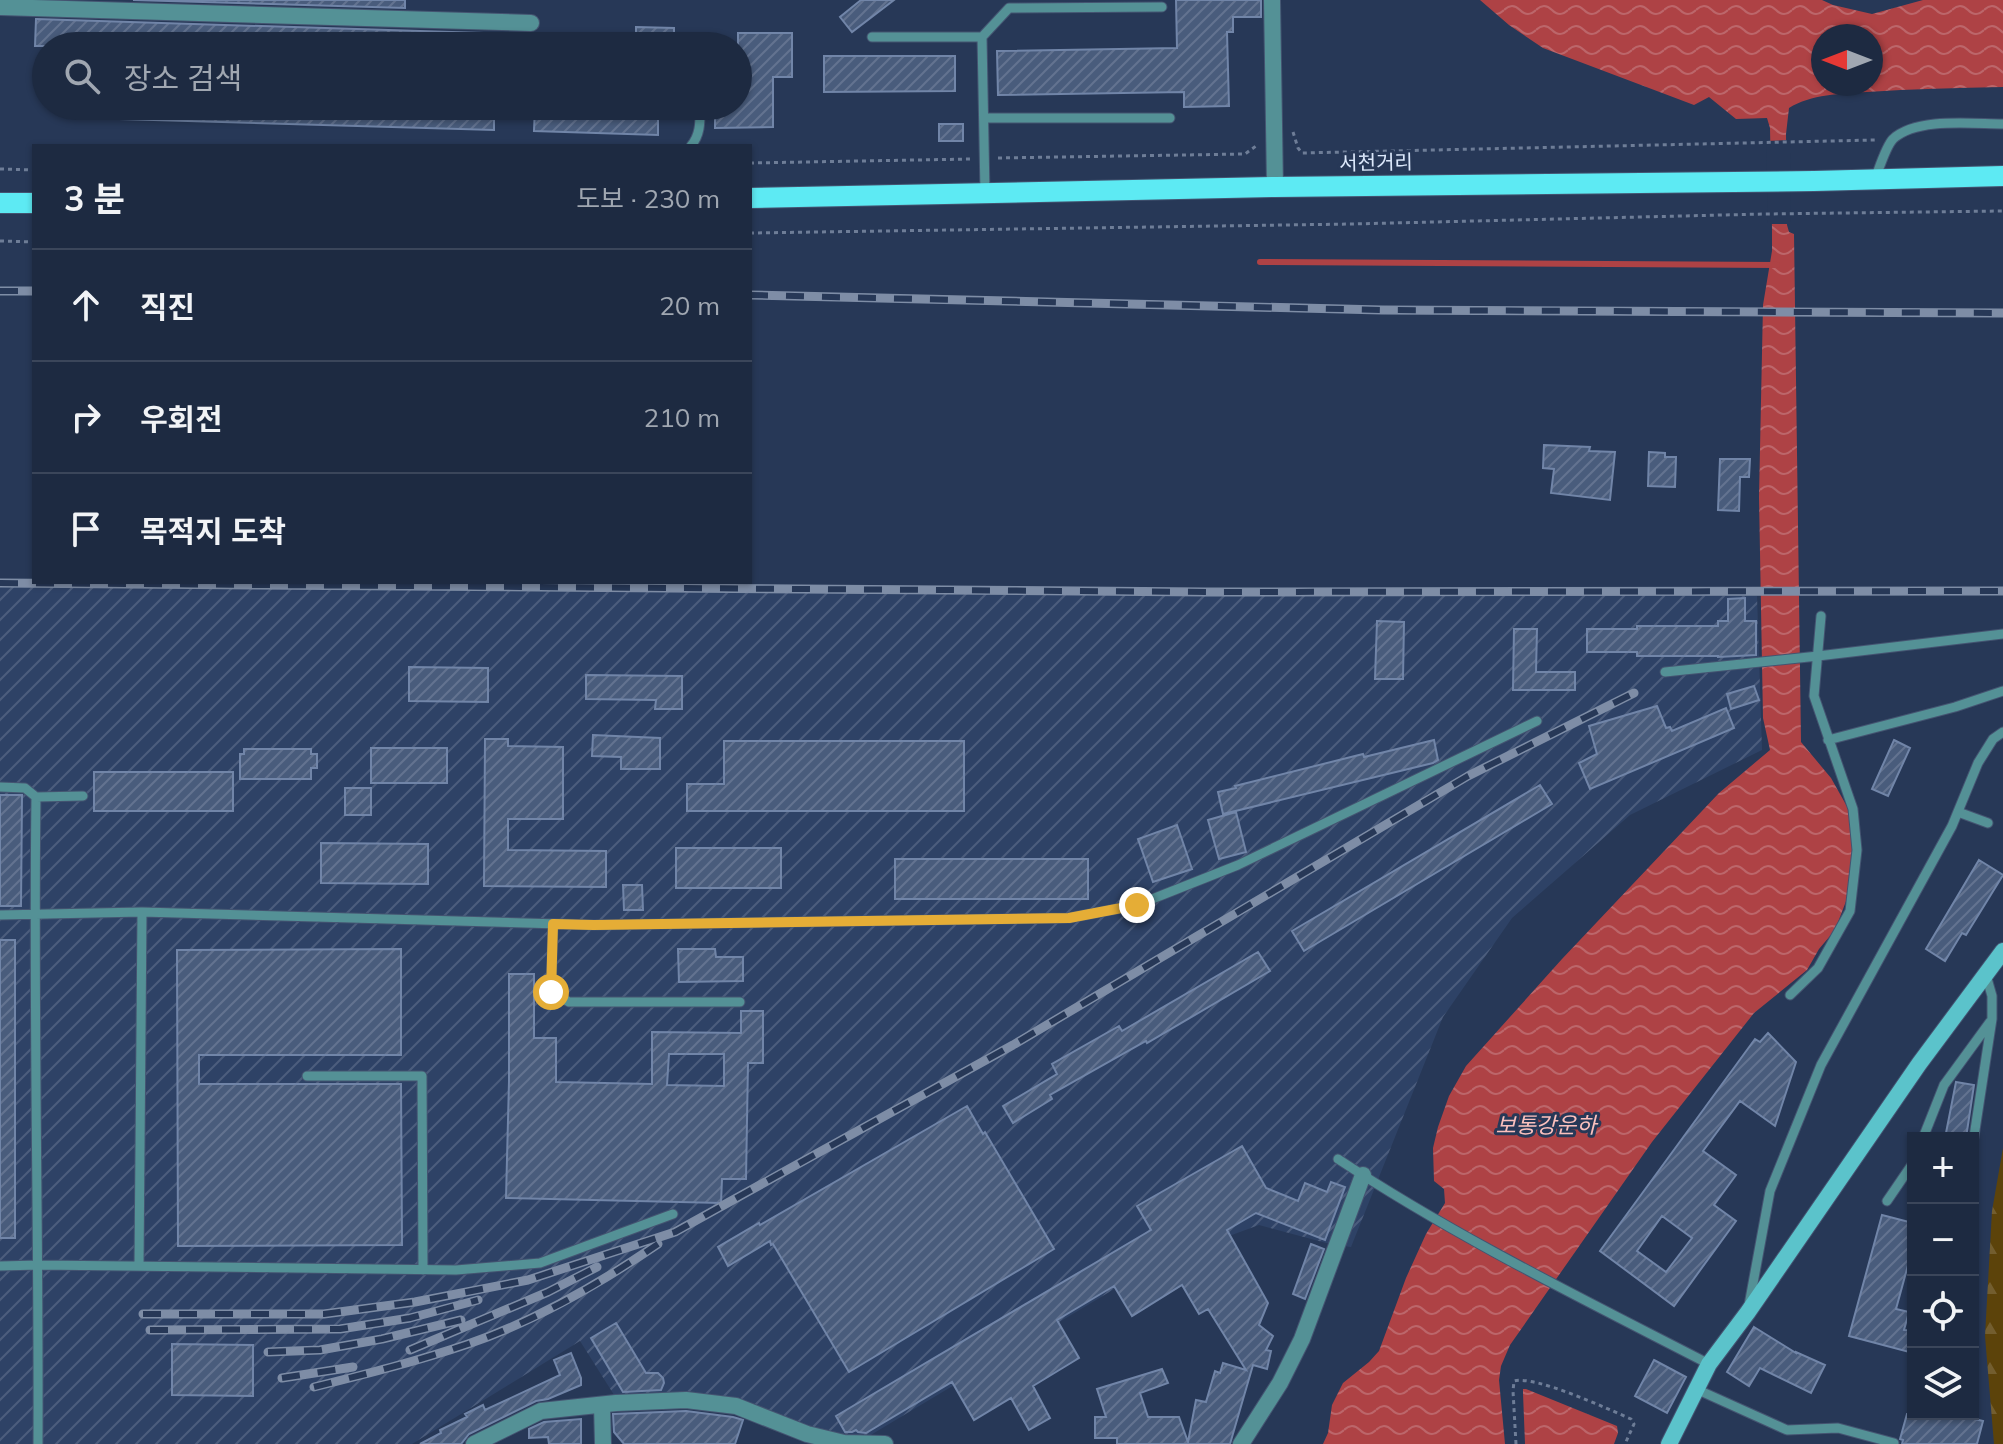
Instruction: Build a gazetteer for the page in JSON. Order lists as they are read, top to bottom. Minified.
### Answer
{"streets":{"main road":["서천거리"]},"water":["보통강운하"],"north":"left","page":{"search":"장소 검색","heading":["3 분","도보 · 230 m"],"list":[["직진","20 m"],["우회전","210 m"],"목적지 도착"],"map_buttons":["+","−"]}}
